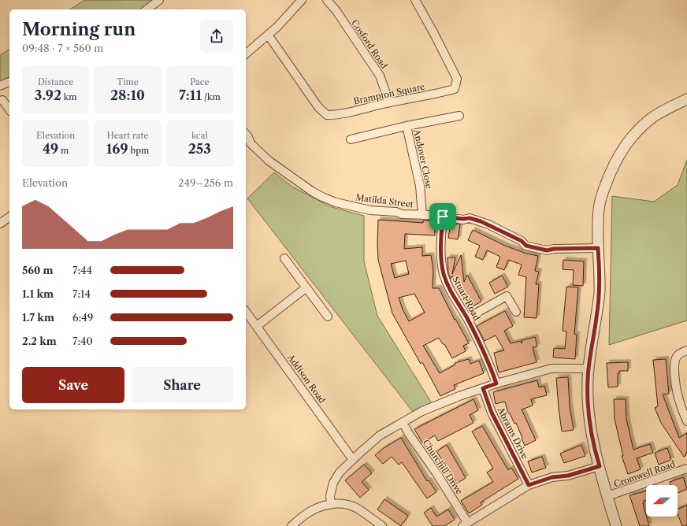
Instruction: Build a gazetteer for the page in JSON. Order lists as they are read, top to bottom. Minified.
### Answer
{"streets":{"street":["Cosford Road","Brampton Square","Andover Close","Matilda Street","Stuart Road","Addison Road","Abrams Drive","Churchill Drive","Cromwell Road"]},"crossings":[["Cosford Road","Brampton Square"],["Andover Close","Matilda Street"],["Matilda Street","Stuart Road"]],"north":"left","page":{"heading":["Morning run","09:48 · 7 × 560 m"],"stats":[["Distance","3.92 km"],["Time","28:10"],["Pace","7:11 /km"],["Elevation","49 m"],["Heart rate","169 bpm"],["kcal","253"]],"chart":["Elevation","249–256 m"],"list":[{"name":"560 m","note":"7:44"},{"name":"1.1 km","note":"7:14"},{"name":"1.7 km","note":"6:49"},{"name":"2.2 km","note":"7:40"}],"buttons":["Save","Share"]}}
